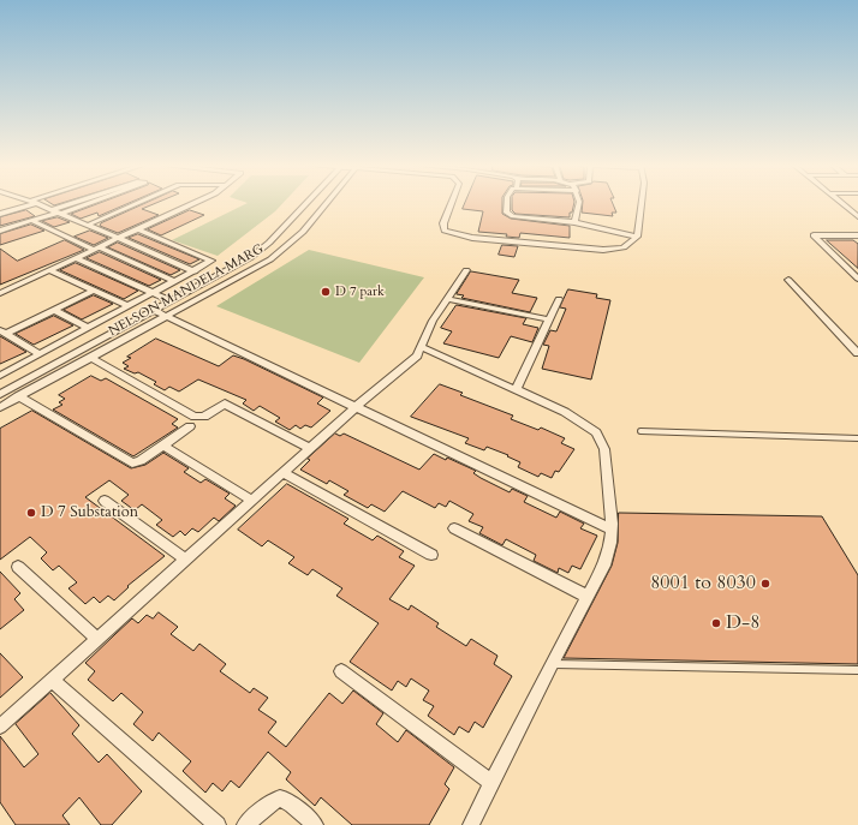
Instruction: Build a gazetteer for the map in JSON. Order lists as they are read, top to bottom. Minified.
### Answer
{"streets":{"street":["NELSON MANDELA MARG"]},"places":["D 7 park","D 7 Substation","8001 to 8030","D-8"]}
